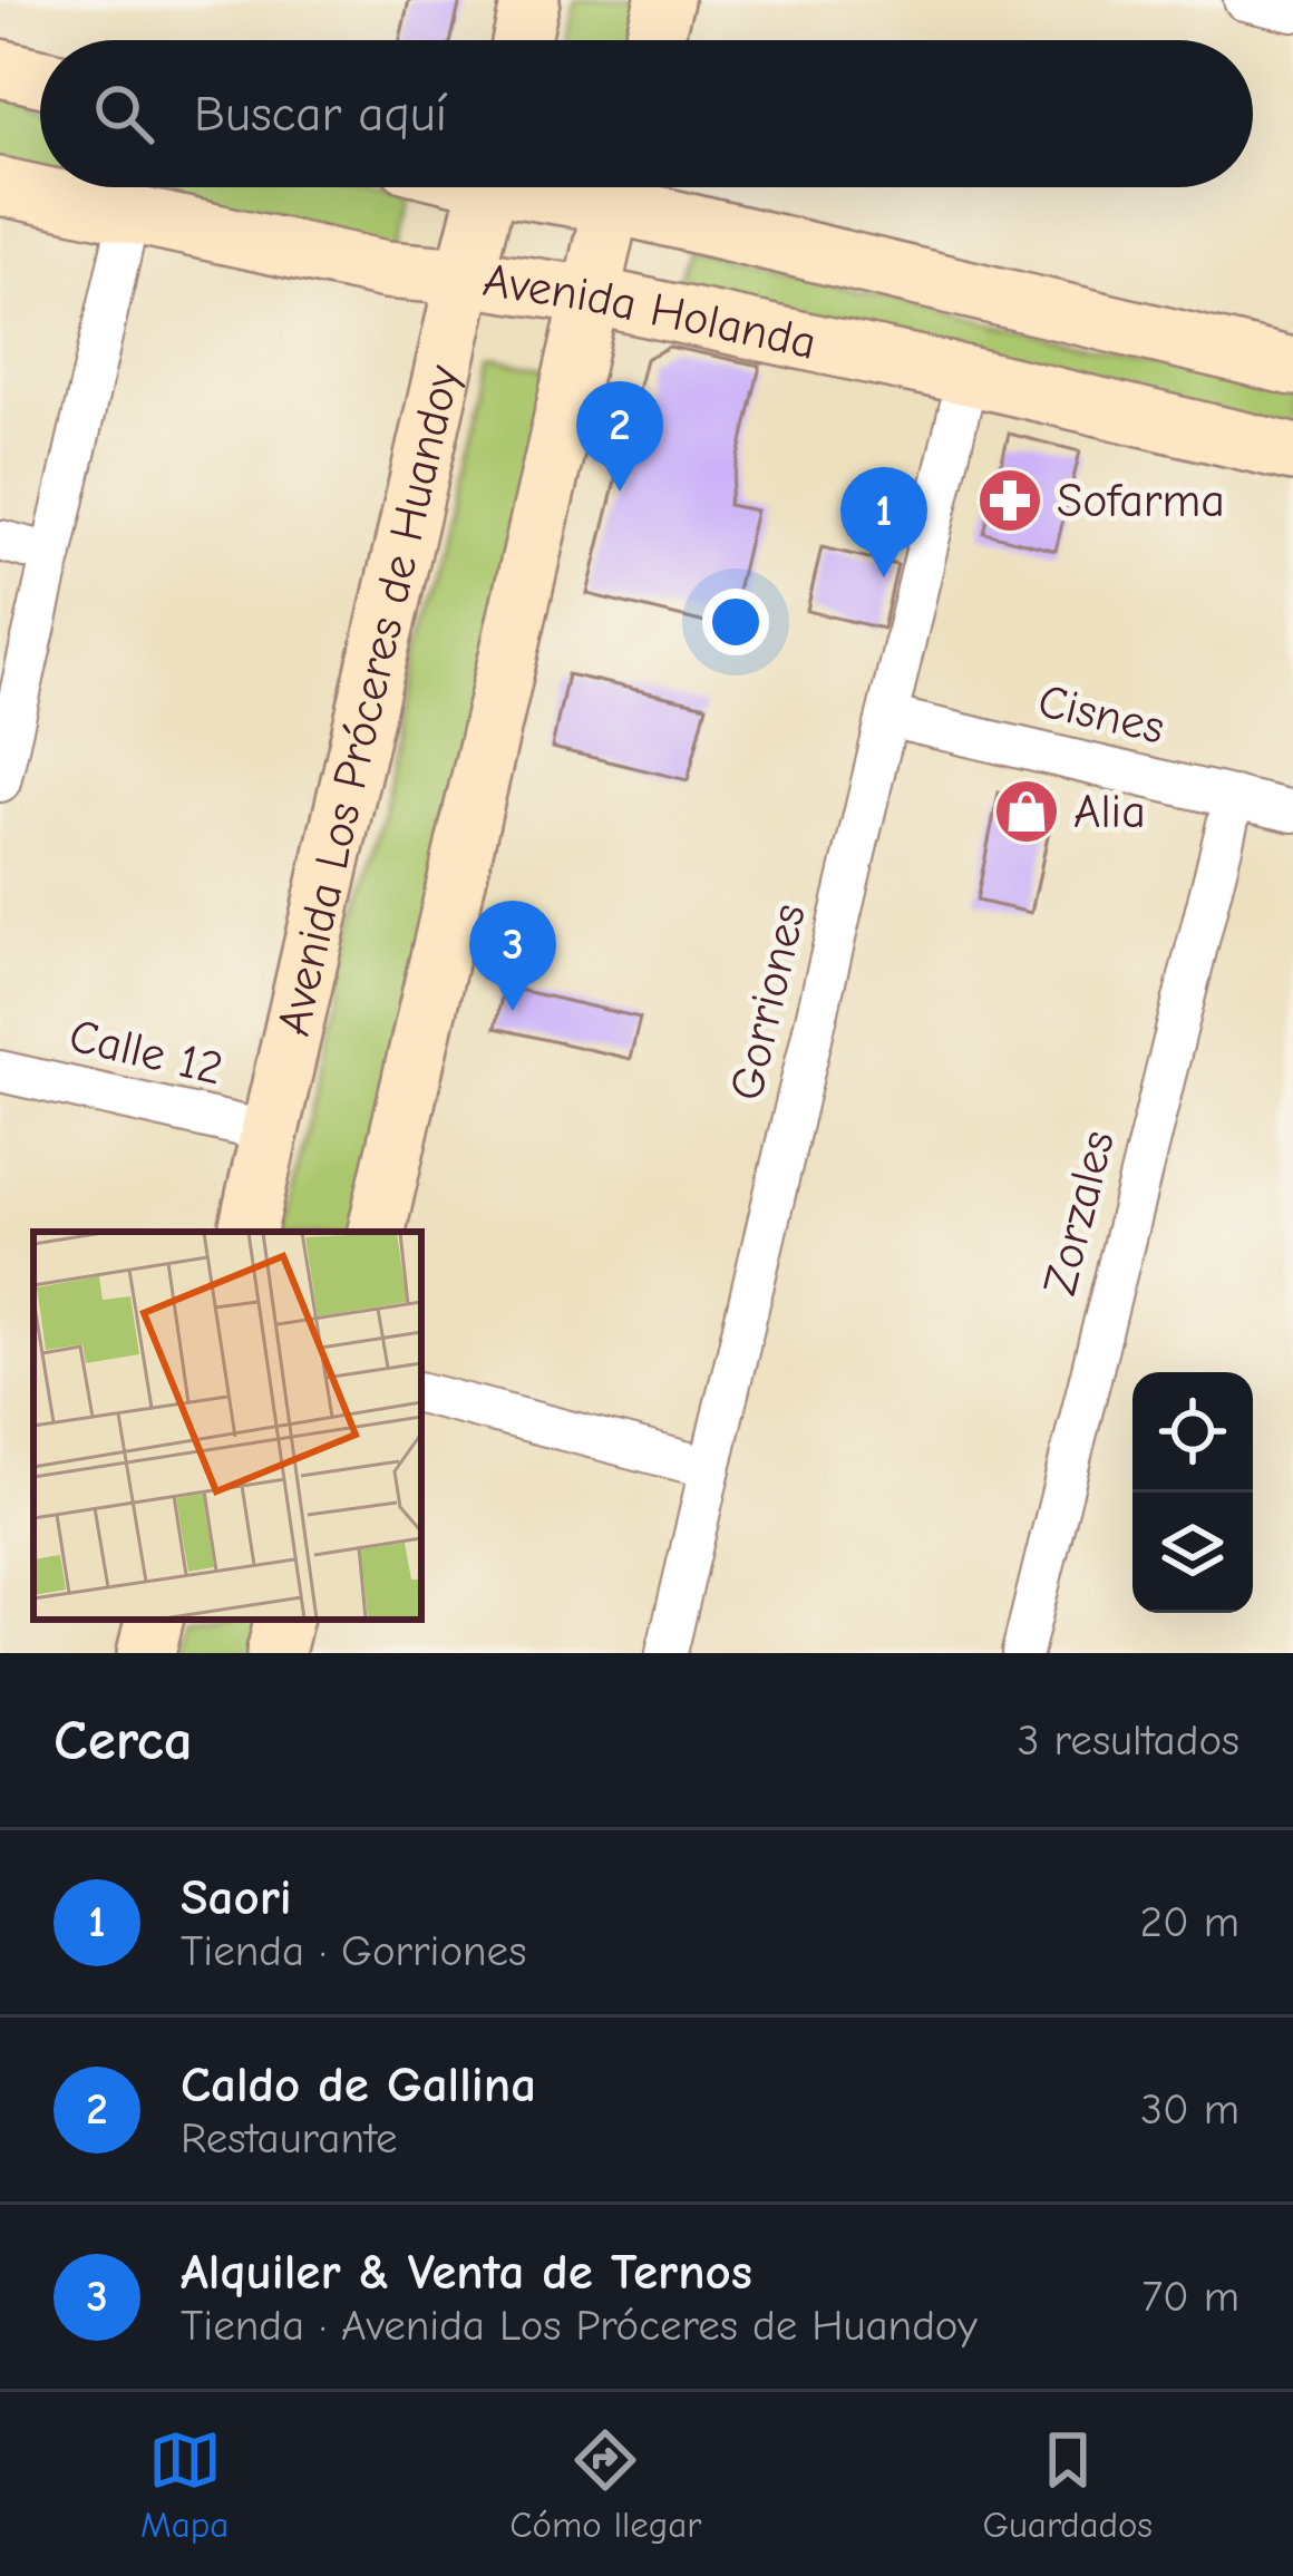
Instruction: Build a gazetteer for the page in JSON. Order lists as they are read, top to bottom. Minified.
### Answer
{"streets":{"main road":["Avenida Holanda","Avenida Los Próceres de Huandoy"],"street":["Cisnes","Gorriones","Calle 12","Zorzales"]},"crossings":[["Avenida Holanda","Avenida Los Próceres de Huandoy"],["Avenida Holanda","Gorriones"],["Avenida Los Próceres de Huandoy","Calle 12"],["Cisnes","Gorriones"],["Cisnes","Zorzales"]],"places":{"pharmacy":["Sofarma"],"shop":["Alia"]},"page":{"search":"Buscar aquí","pins":["2","1","3"],"heading":["Cerca","3 resultados"],"list":[{"mark":"1","name":"Saori","note":"Tienda · Gorriones","value":"20 m"},{"mark":"2","name":"Caldo de Gallina","note":"Restaurante","value":"30 m"},{"mark":"3","name":"Alquiler & Venta de Ternos","note":"Tienda · Avenida Los Próceres de Huandoy","value":"70 m"}],"nav":["Mapa","Cómo llegar","Guardados"]}}
